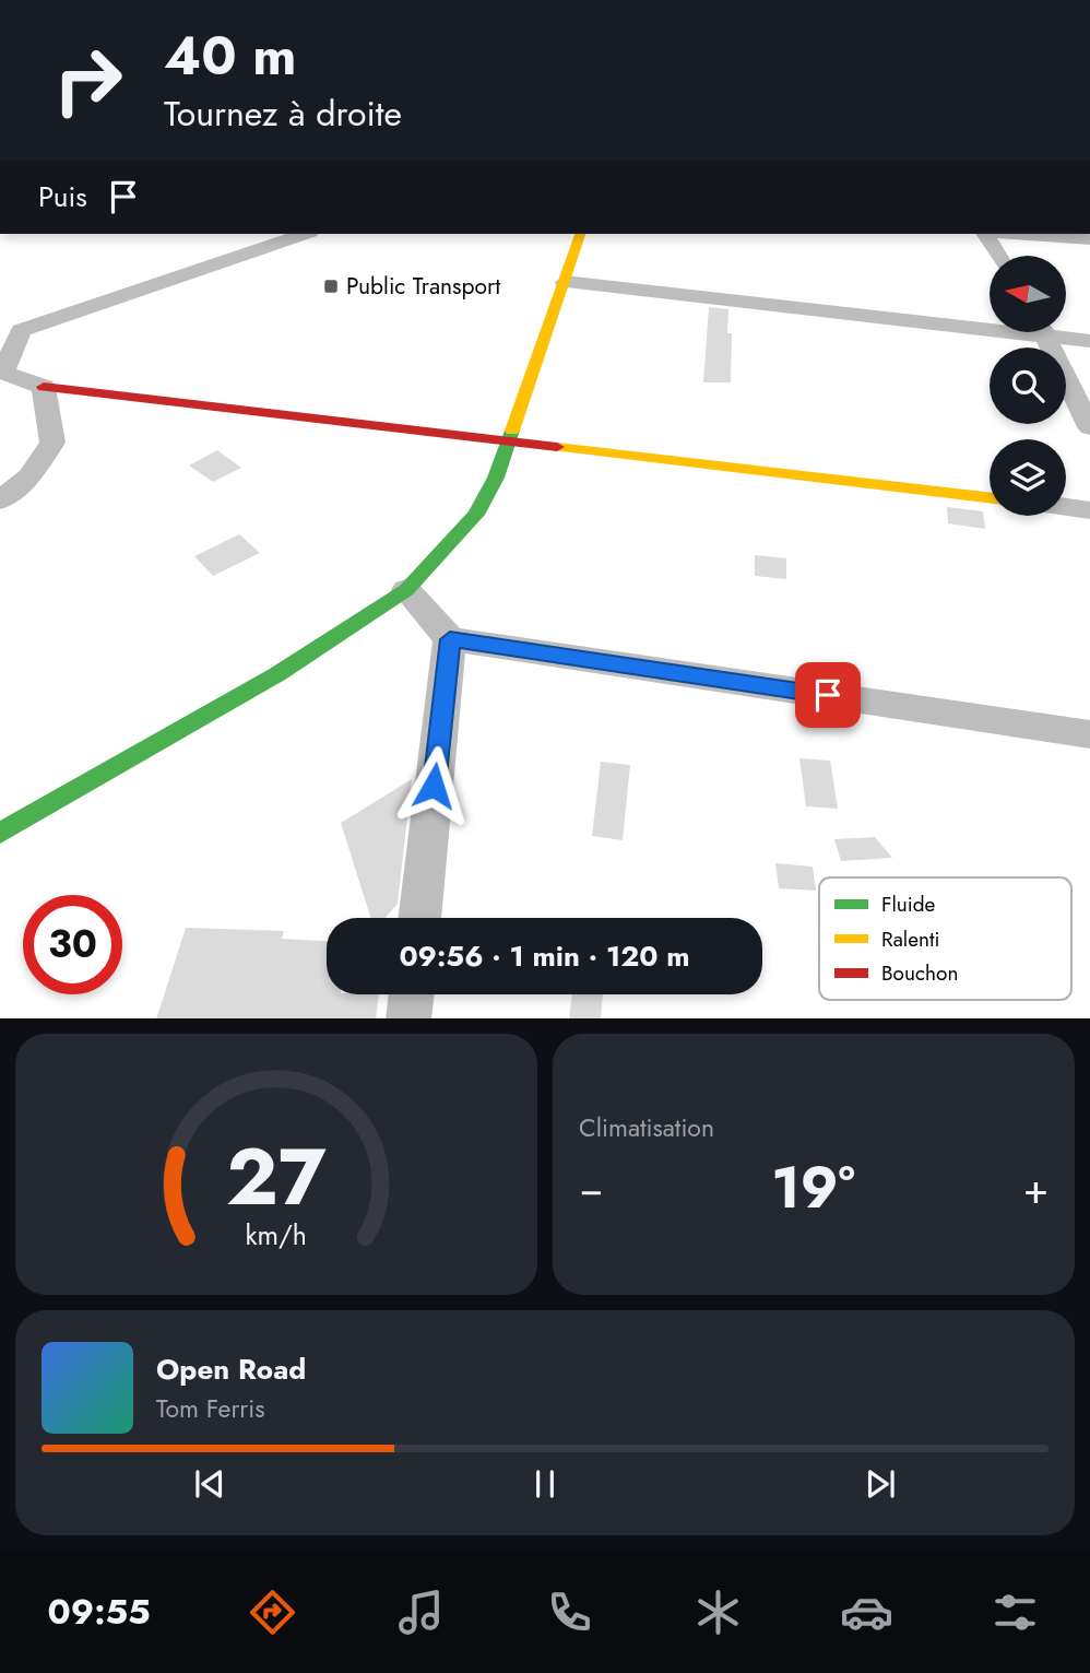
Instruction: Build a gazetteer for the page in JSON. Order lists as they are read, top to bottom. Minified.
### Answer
{"places":{"transit":["Public Transport"]},"legend":["Fluide","Ralenti","Bouchon"],"north":"left","page":{"turn":["40 m","Tournez à droite"],"then":"Puis","limit":"30","trip":"09:56 · 1 min · 120 m","tile":"Climatisation","heat":["−","19°","+"],"song":["Open Road","Tom Ferris"],"tabs":"09:55","gauge":["27","km/h"]}}
